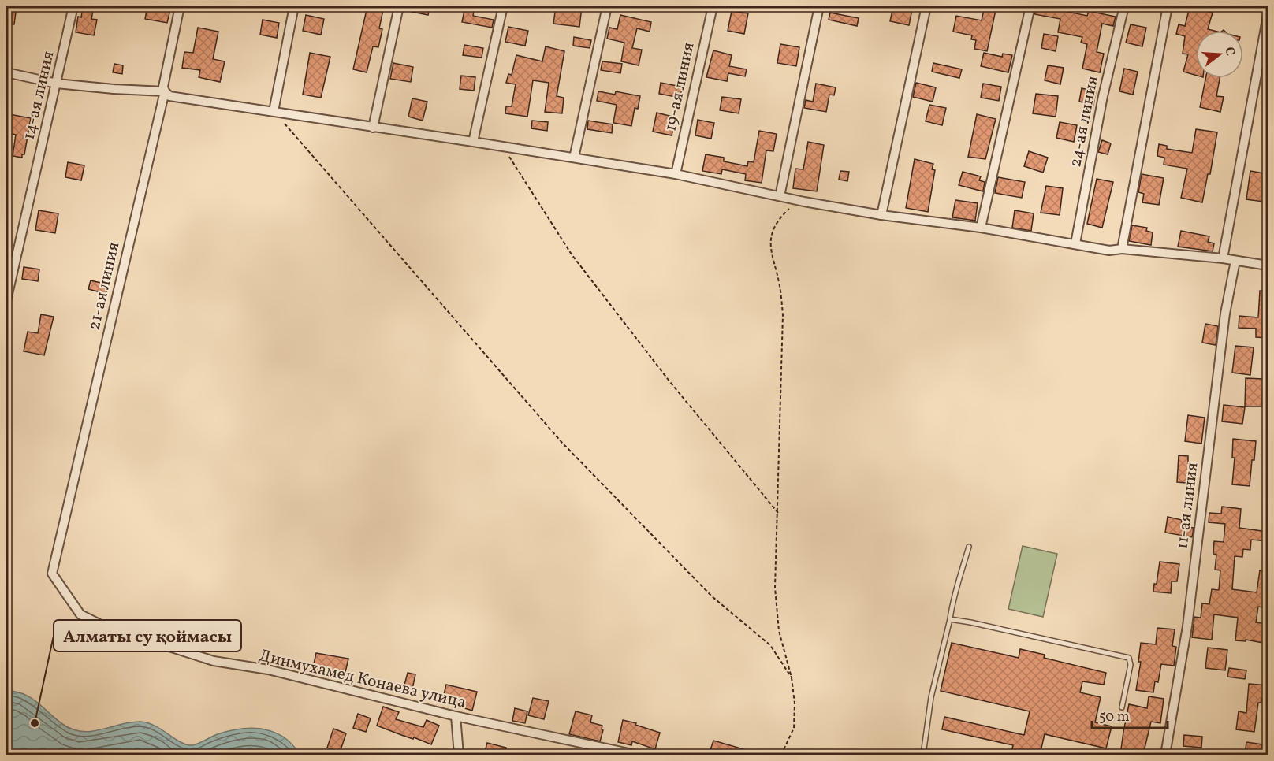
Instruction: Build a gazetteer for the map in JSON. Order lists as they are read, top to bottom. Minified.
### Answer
{"streets":{"street":["19-ая линия","14-ая линия","24-ая линия","21-ая линия","11-ая линия","Динмухамед Конаева улица"]},"crossings":[["21-ая линия","Динмухамед Конаева улица"]],"places":["Алматы су қоймасы"],"scale_bar":"50 m","north":"right"}
